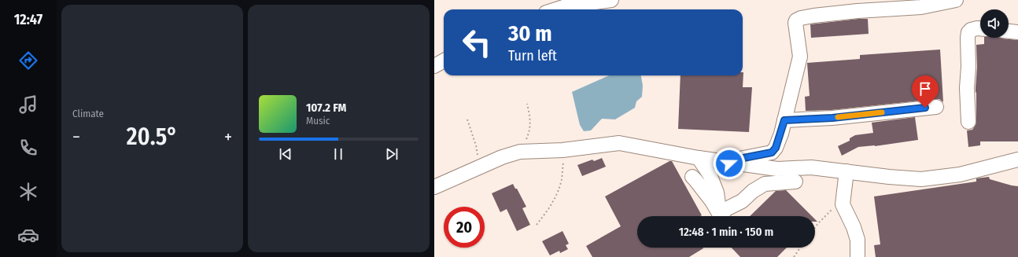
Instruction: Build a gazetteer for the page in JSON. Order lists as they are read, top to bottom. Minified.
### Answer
{"page":{"tabs":"12:47","tile":"Climate","turn":["30 m","Turn left"],"song":["107.2 FM","Music"],"heat":["−","20.5°","+"],"limit":"20","trip":"12:48 · 1 min · 150 m"}}
